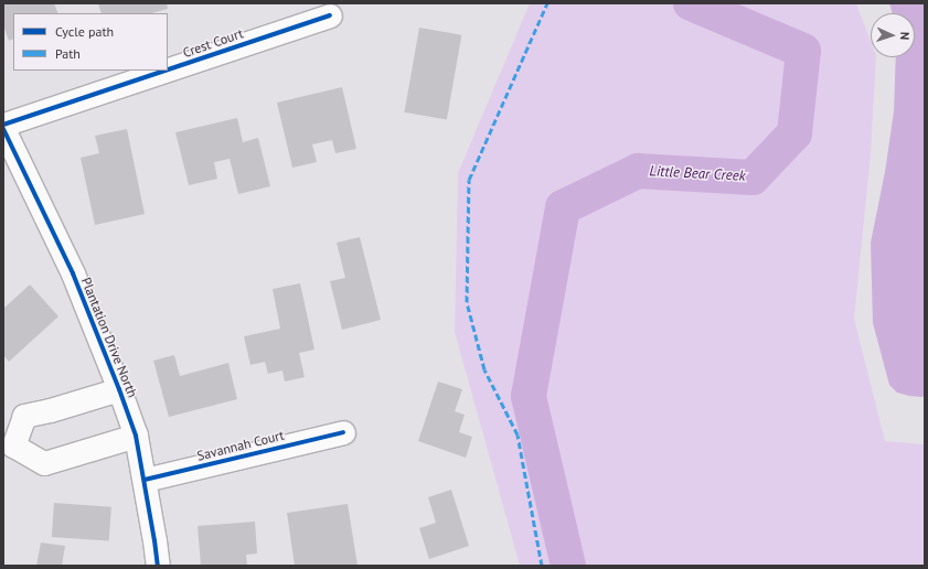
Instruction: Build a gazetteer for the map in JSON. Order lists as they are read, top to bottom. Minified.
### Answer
{"streets":{"street":["Crest Court","Plantation Drive North","Savannah Court"]},"crossings":[["Plantation Drive North","Savannah Court"]],"water":["Little Bear Creek"],"legend":["Cycle path","Path"],"north":"right"}
